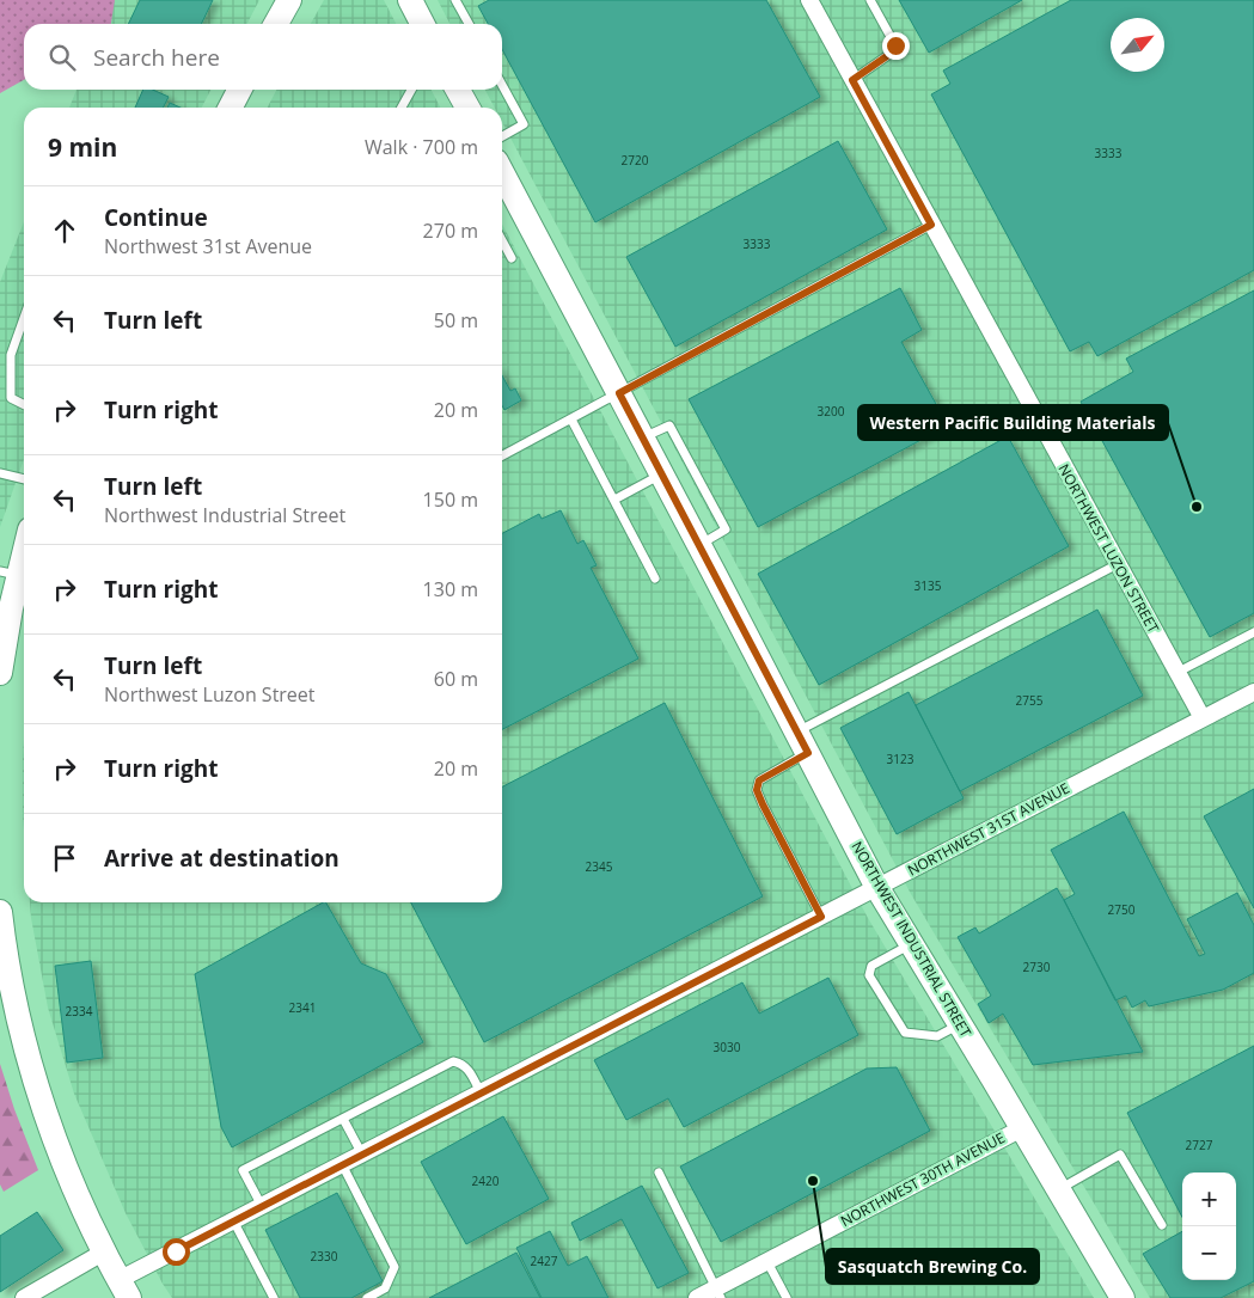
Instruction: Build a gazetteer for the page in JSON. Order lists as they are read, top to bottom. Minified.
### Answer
{"streets":{"street":["NORTHWEST LUZON STREET","NORTHWEST 31ST AVENUE","NORTHWEST INDUSTRIAL STREET","NORTHWEST 30TH AVENUE"]},"crossings":[["NORTHWEST LUZON STREET","NORTHWEST 31ST AVENUE"],["NORTHWEST 31ST AVENUE","NORTHWEST INDUSTRIAL STREET"],["NORTHWEST INDUSTRIAL STREET","NORTHWEST 30TH AVENUE"]],"places":["Western Pacific Building Materials","Sasquatch Brewing Co."],"house_numbers":["3333","2720","3333","3200","3135","2755","3123","2345","2750","2730","2341","2334","3030","2727","2420","2330","2427"],"north":"top right","page":{"search":"Search here","heading":["9 min","Walk · 700 m"],"list":[["Continue","Northwest 31st Avenue","270 m"],["Turn left","50 m"],["Turn right","20 m"],["Turn left","Northwest Industrial Street","150 m"],["Turn right","130 m"],["Turn left","Northwest Luzon Street","60 m"],["Turn right","20 m"],"Arrive at destination"],"map_buttons":["+","−"]}}
